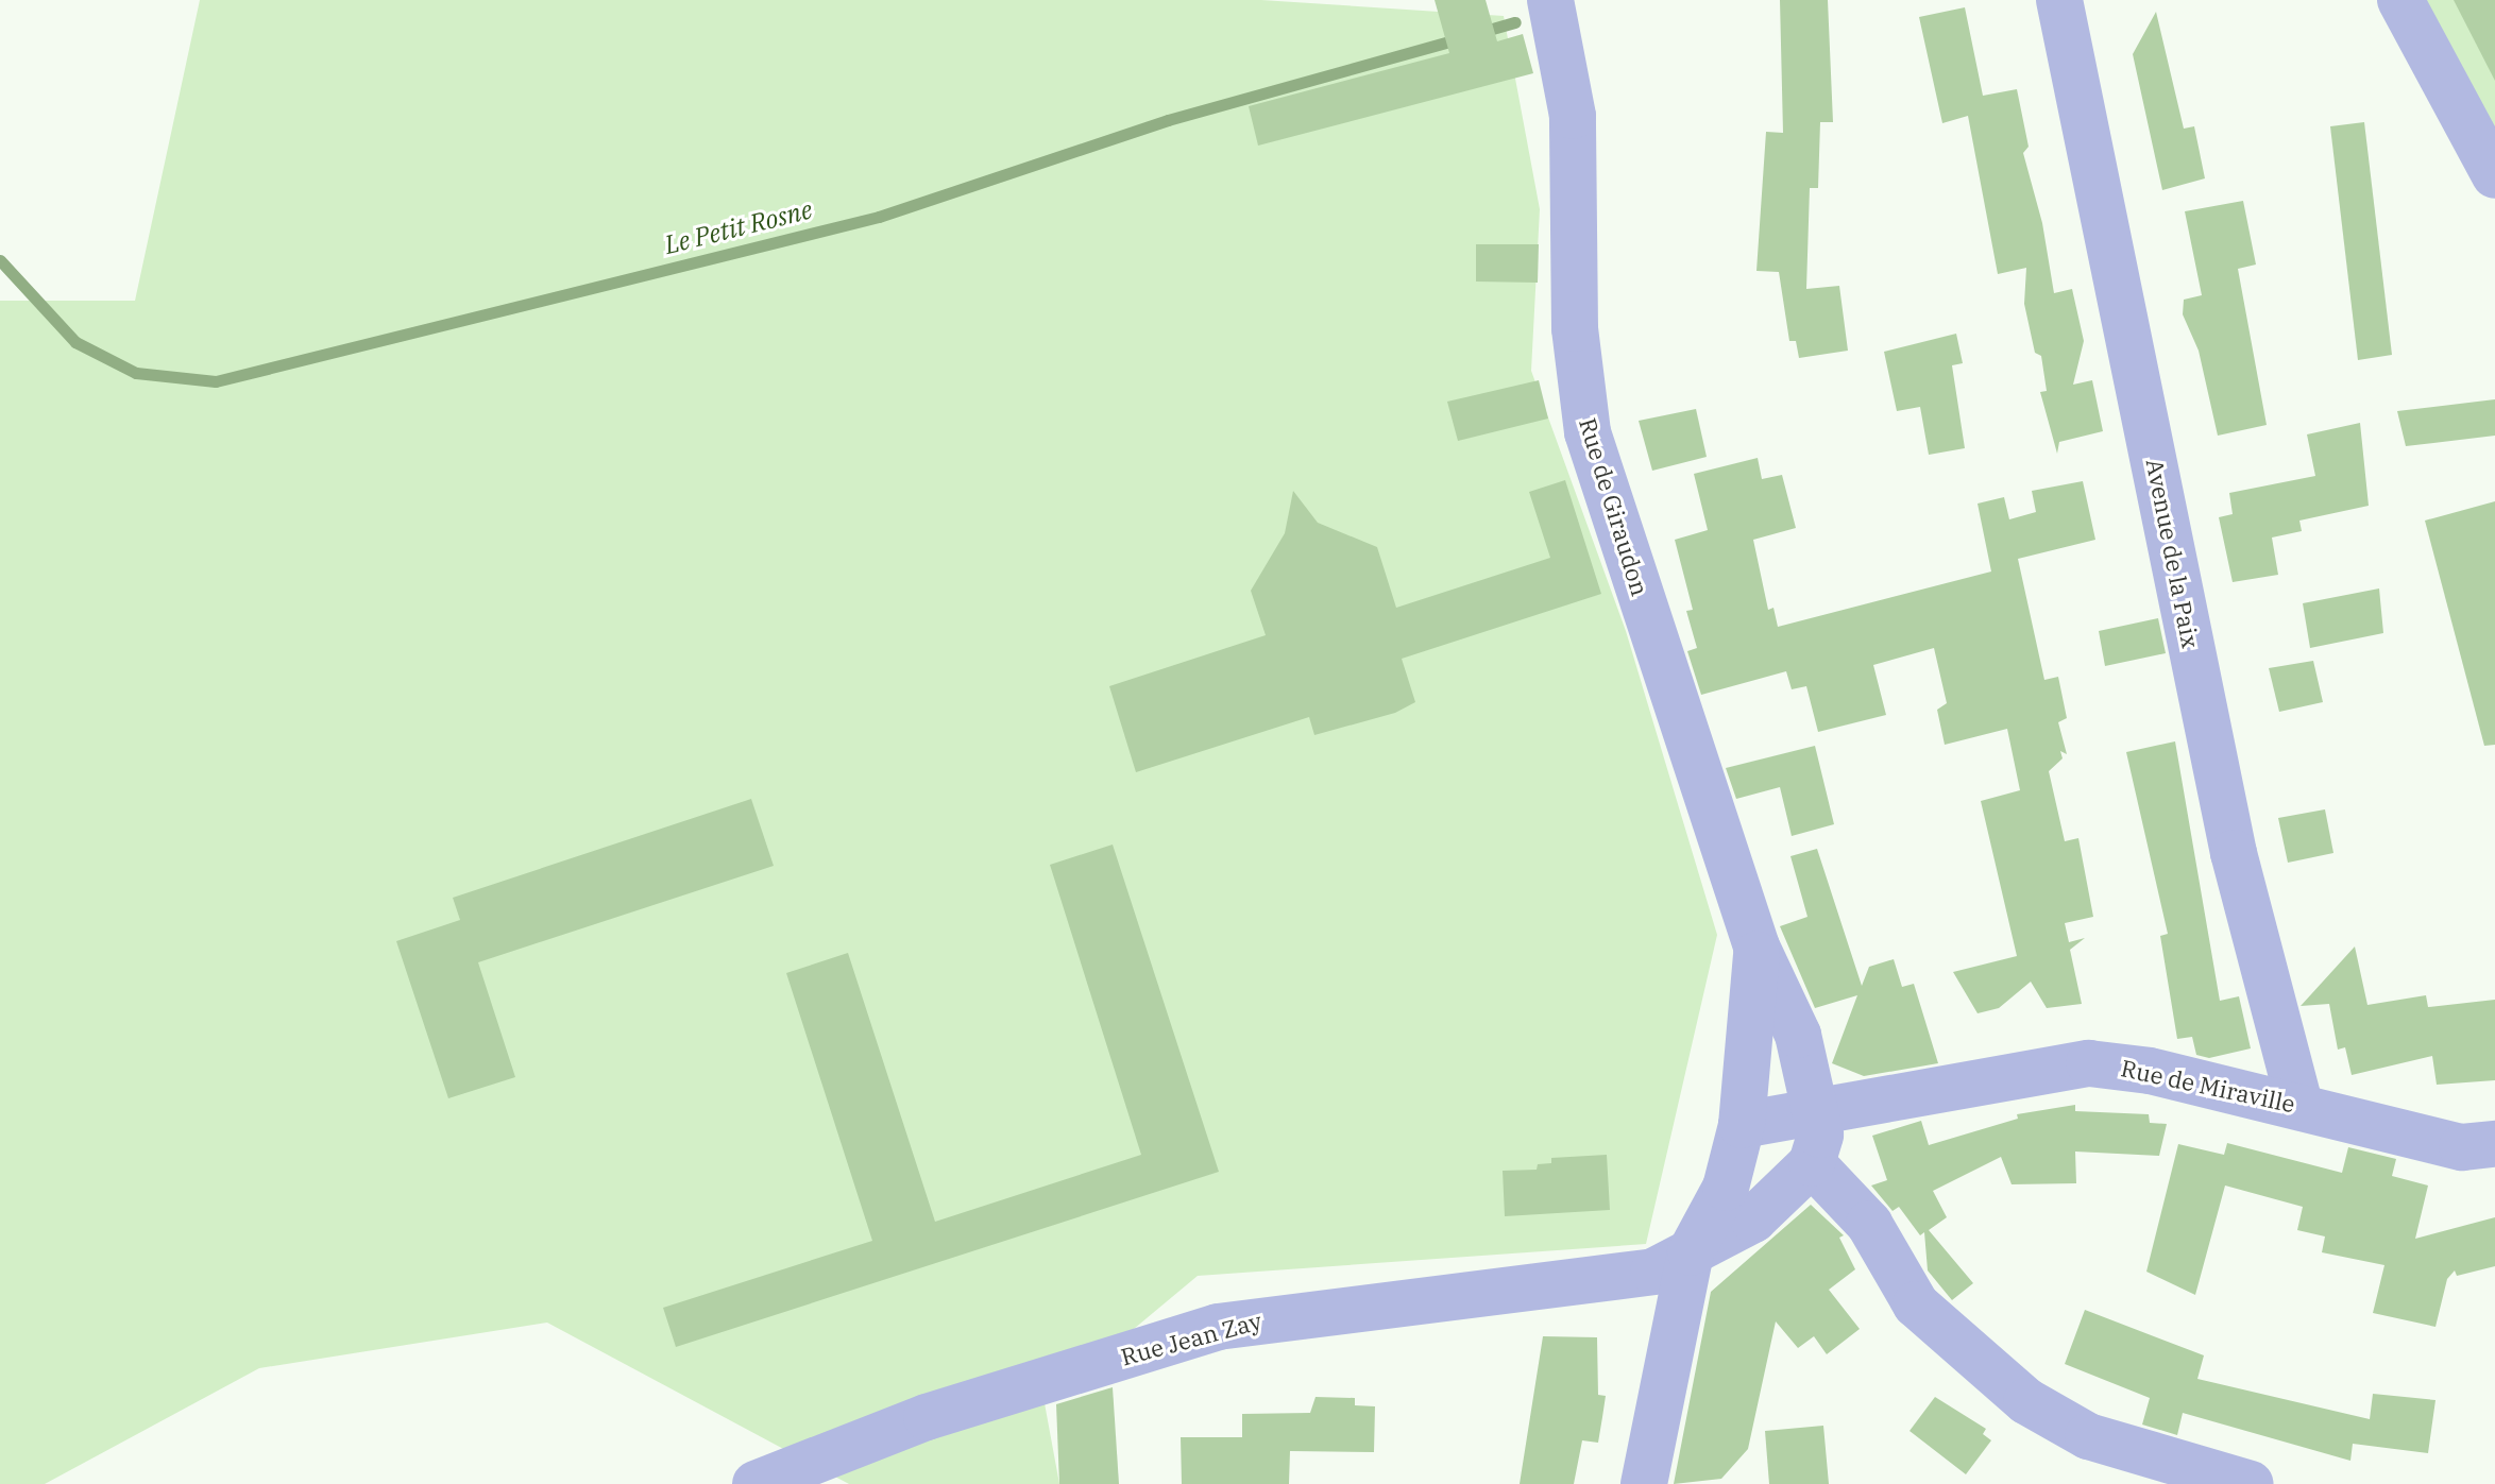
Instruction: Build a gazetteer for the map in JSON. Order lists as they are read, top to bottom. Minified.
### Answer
{"streets":{"street":["Rue de Giraudon","Avenue de la Paix","Rue de Miraville","Rue Jean Zay"]},"crossings":[["Rue de Giraudon","Rue de Miraville"],["Rue de Giraudon","Rue Jean Zay"],["Avenue de la Paix","Rue de Miraville"]],"water":["Le Petit Rosne"]}
